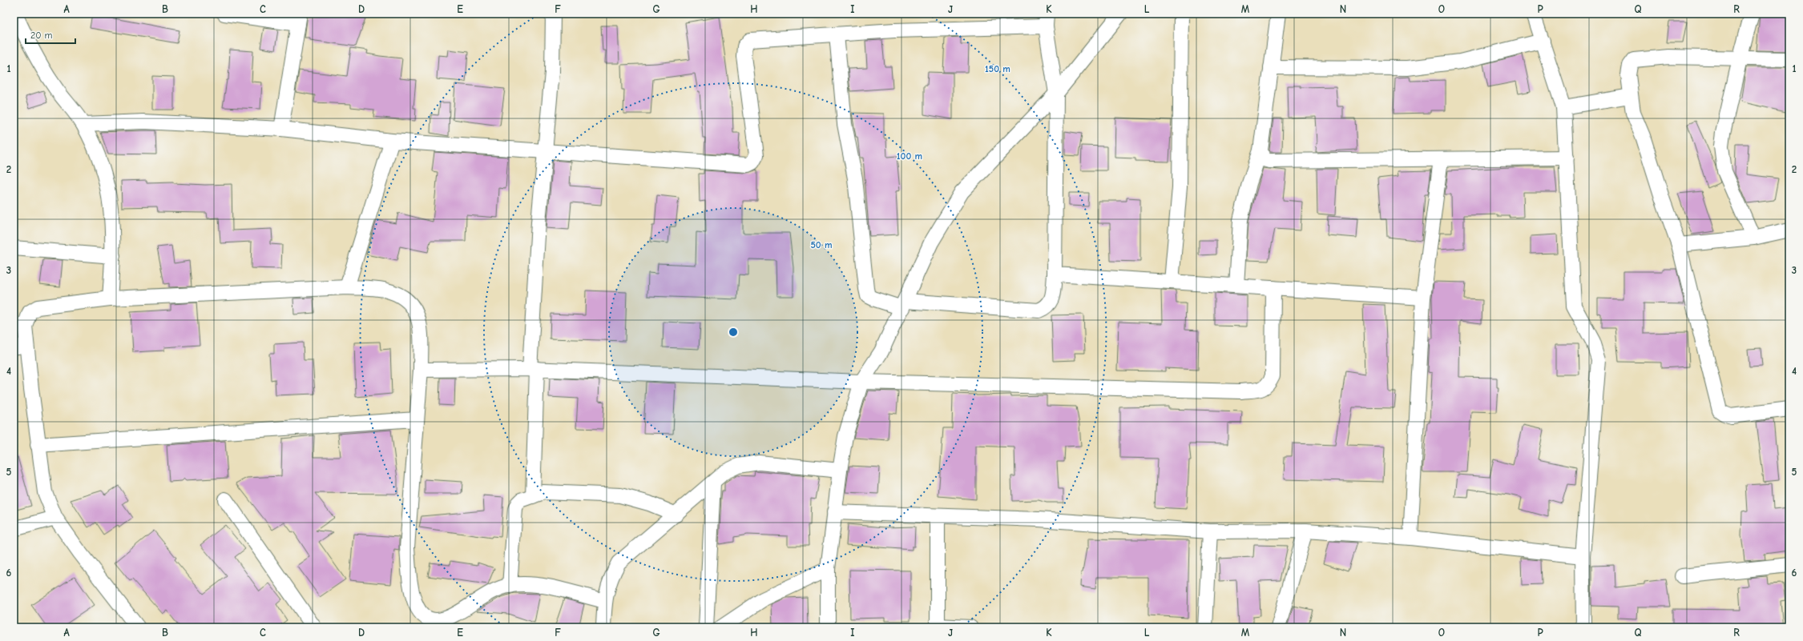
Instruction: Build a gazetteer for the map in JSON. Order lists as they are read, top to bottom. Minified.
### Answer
{"scale_bar":"20 m","grid":{"columns":["A","B","C","D","E","F","G","H","I","J","K","L","M","N","O","P","Q","R"],"rows":["1","2","3","4","5","6"]},"rings":["150 m","100 m","50 m"]}
